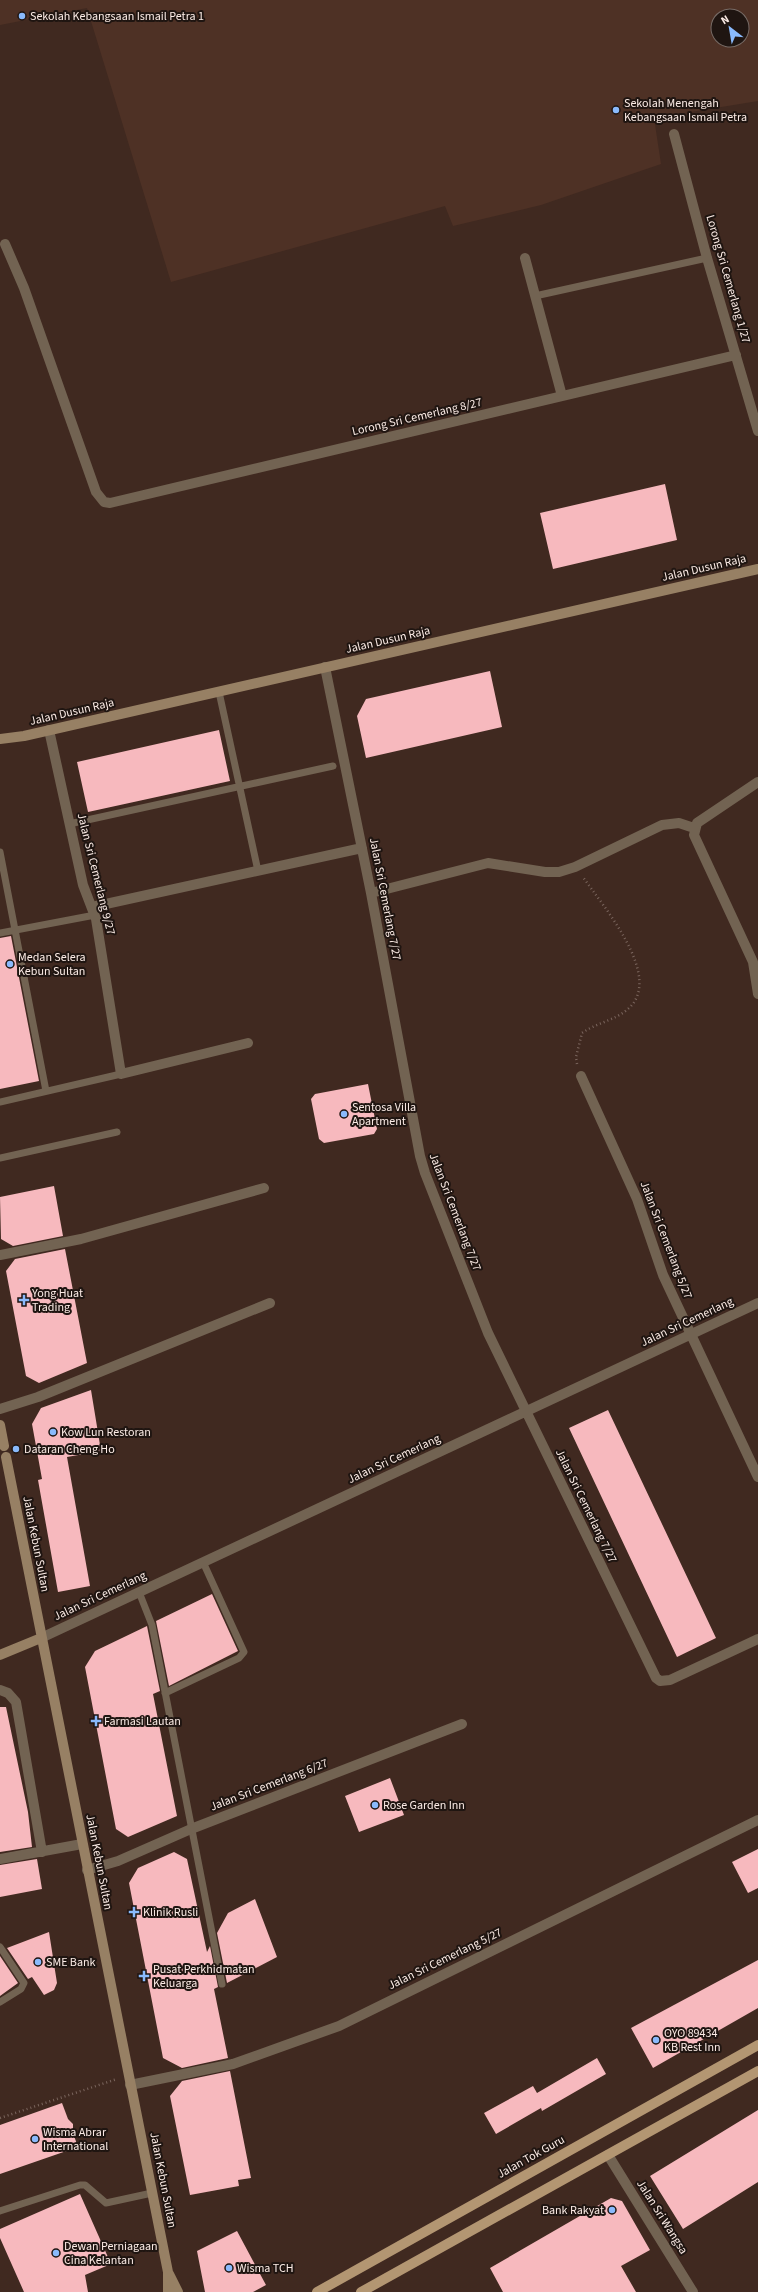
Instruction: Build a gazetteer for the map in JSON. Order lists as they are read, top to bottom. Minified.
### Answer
{"streets":{"main road":["Jalan Dusun Raja","Jalan Kebun Sultan","Jalan Tok Guru"],"street":["Lorong Sri Cemerlang 1/27","Lorong Sri Cemerlang 8/27","Jalan Sri Cemerlang 9/27","Jalan Sri Cemerlang 7/27","Jalan Sri Cemerlang 5/27","Jalan Sri Cemerlang","Jalan Sri Cemerlang 6/27","Jalan Sri Wangsa"]},"crossings":[["Lorong Sri Cemerlang 1/27","Lorong Sri Cemerlang 8/27"],["Jalan Dusun Raja","Jalan Sri Cemerlang 9/27"],["Jalan Dusun Raja","Jalan Sri Cemerlang 7/27"],["Jalan Sri Cemerlang 7/27","Jalan Sri Cemerlang"],["Jalan Sri Cemerlang 5/27","Jalan Sri Cemerlang"],["Jalan Sri Cemerlang 5/27","Jalan Kebun Sultan"],["Jalan Sri Cemerlang","Jalan Kebun Sultan"],["Jalan Kebun Sultan","Jalan Sri Cemerlang 6/27"]],"places":{"other":["Sekolah Kebangsaan Ismail Petra 1","Sekolah Menengah Kebangsaan Ismail Petra","Medan Selera Kebun Sultan","Sentosa Villa Apartment","Kow Lun Restoran","Dataran Cheng Ho","Rose Garden Inn","SME Bank","OYO 89434 KB Rest Inn","Wisma Abrar International","Bank Rakyat","Dewan Perniagaan Cina Kelantan","Wisma TCH"],"health":["Yong Huat Trading","Farmasi Lautan","Klinik Rusli","Pusat Perkhidmatan Keluarga"]},"north":"top left"}
